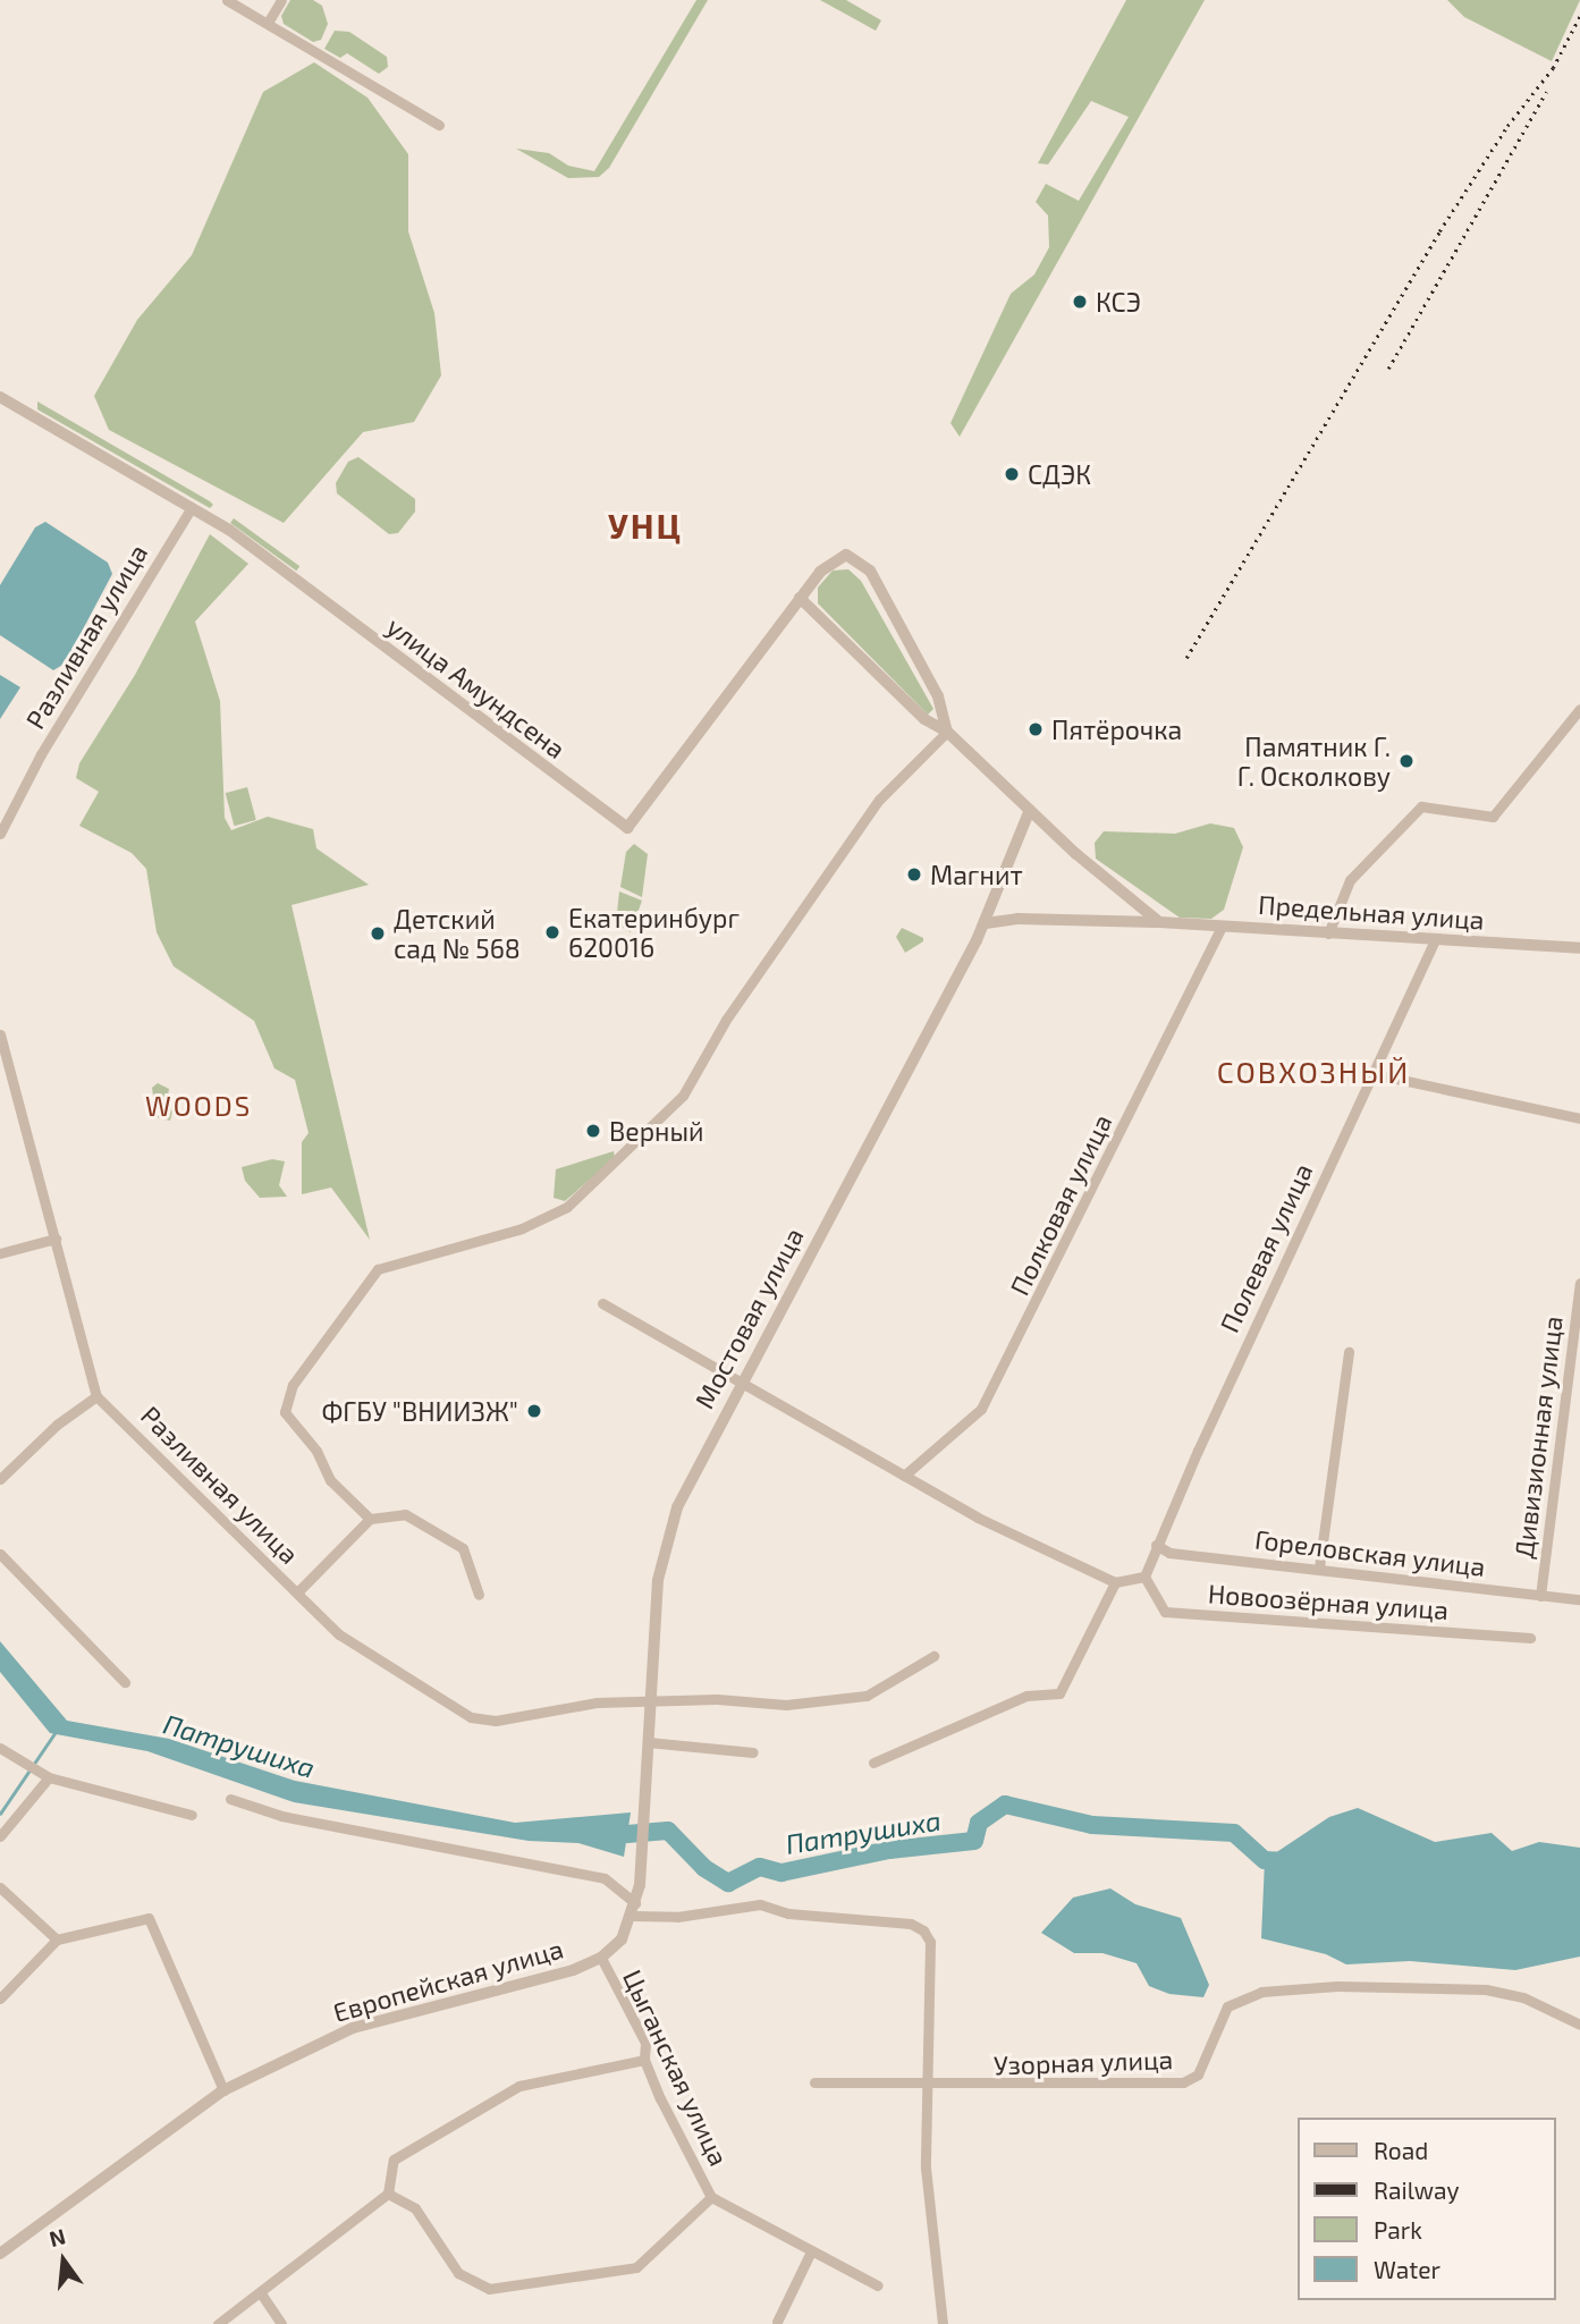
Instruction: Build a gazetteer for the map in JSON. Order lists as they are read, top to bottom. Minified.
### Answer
{"streets":{"street":["Разливная улица","улица Амундсена","Предельная улица","Полковая улица","Полевая улица","Мостовая улица","Дивизионная улица","Гореловская улица","Новоозёрная улица","Европейская улица","Узорная улица","Цыганская улица"]},"crossings":[["Разливная улица","улица Амундсена"],["Разливная улица","Мостовая улица"],["Предельная улица","Полковая улица"],["Предельная улица","Полевая улица"],["Предельная улица","Мостовая улица"],["Полевая улица","Гореловская улица"],["Полевая улица","Новоозёрная улица"],["Мостовая улица","Европейская улица"],["Дивизионная улица","Гореловская улица"],["Европейская улица","Цыганская улица"]],"districts":["УНЦ","СОВХОЗНЫЙ","WOODS"],"water":["Патрушиха"],"places":["КСЭ","СДЭК","Пятёрочка","Памятник Г. Г. Осколкову","Магнит","Екатеринбург 620016","Детский сад № 568","Верный","ФГБУ \"ВНИИЗЖ\""],"legend":["Road","Railway","Park","Water"],"north":"top"}
